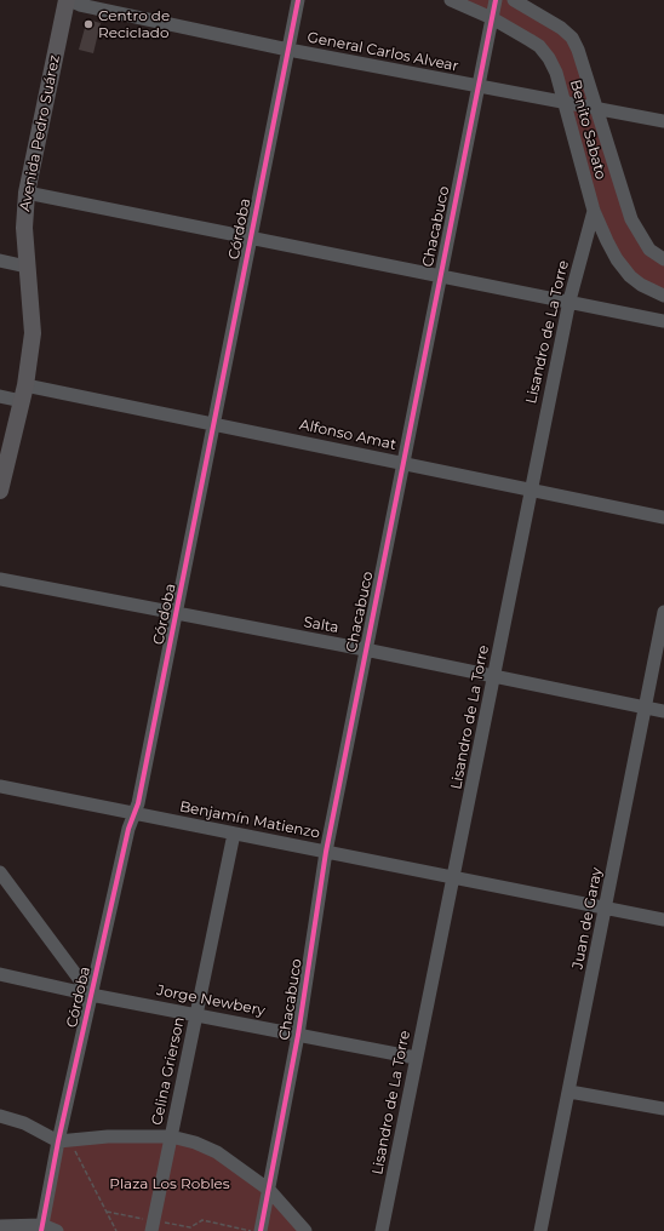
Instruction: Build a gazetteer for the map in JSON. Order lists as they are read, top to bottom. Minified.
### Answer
{"streets":{"main road":["Avenida Pedro Suárez"],"street":["General Carlos Alvear","Benito Sabato","Chacabuco","Córdoba","Lisandro de La Torre","Alfonso Amat","Salta","Benjamín Matienzo","Juan de Garay","Jorge Newbery","Celina Grierson"]},"crossings":[["General Carlos Alvear","Benito Sabato"],["General Carlos Alvear","Avenida Pedro Suárez"],["General Carlos Alvear","Chacabuco"],["General Carlos Alvear","Córdoba"],["Benito Sabato","Chacabuco"],["Benito Sabato","Lisandro de La Torre"],["Avenida Pedro Suárez","Alfonso Amat"],["Chacabuco","Alfonso Amat"],["Chacabuco","Salta"],["Chacabuco","Benjamín Matienzo"],["Chacabuco","Jorge Newbery"],["Córdoba","Alfonso Amat"],["Córdoba","Salta"],["Córdoba","Benjamín Matienzo"],["Córdoba","Jorge Newbery"],["Lisandro de La Torre","Alfonso Amat"],["Lisandro de La Torre","Salta"],["Lisandro de La Torre","Benjamín Matienzo"],["Lisandro de La Torre","Jorge Newbery"],["Salta","Juan de Garay"],["Benjamín Matienzo","Juan de Garay"],["Benjamín Matienzo","Celina Grierson"],["Jorge Newbery","Celina Grierson"]],"parks":["Plaza Los Robles"],"places":["Centro de Reciclado"]}
